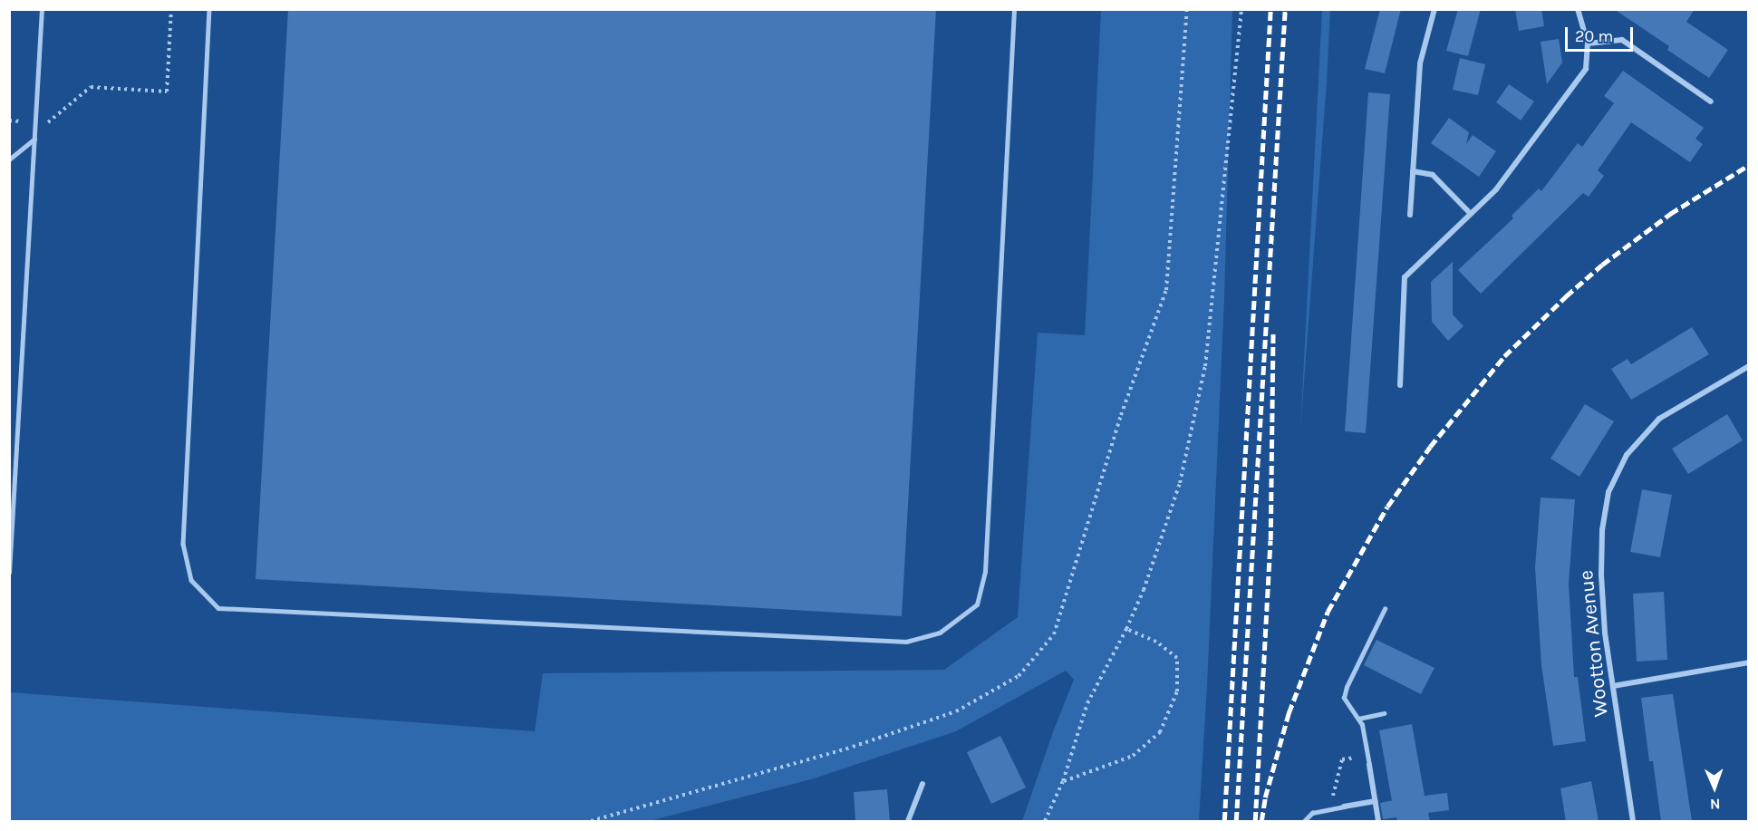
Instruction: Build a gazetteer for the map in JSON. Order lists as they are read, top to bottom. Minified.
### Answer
{"streets":{"street":["Wootton Avenue"]},"scale_bar":"20 m","north":"bottom"}
